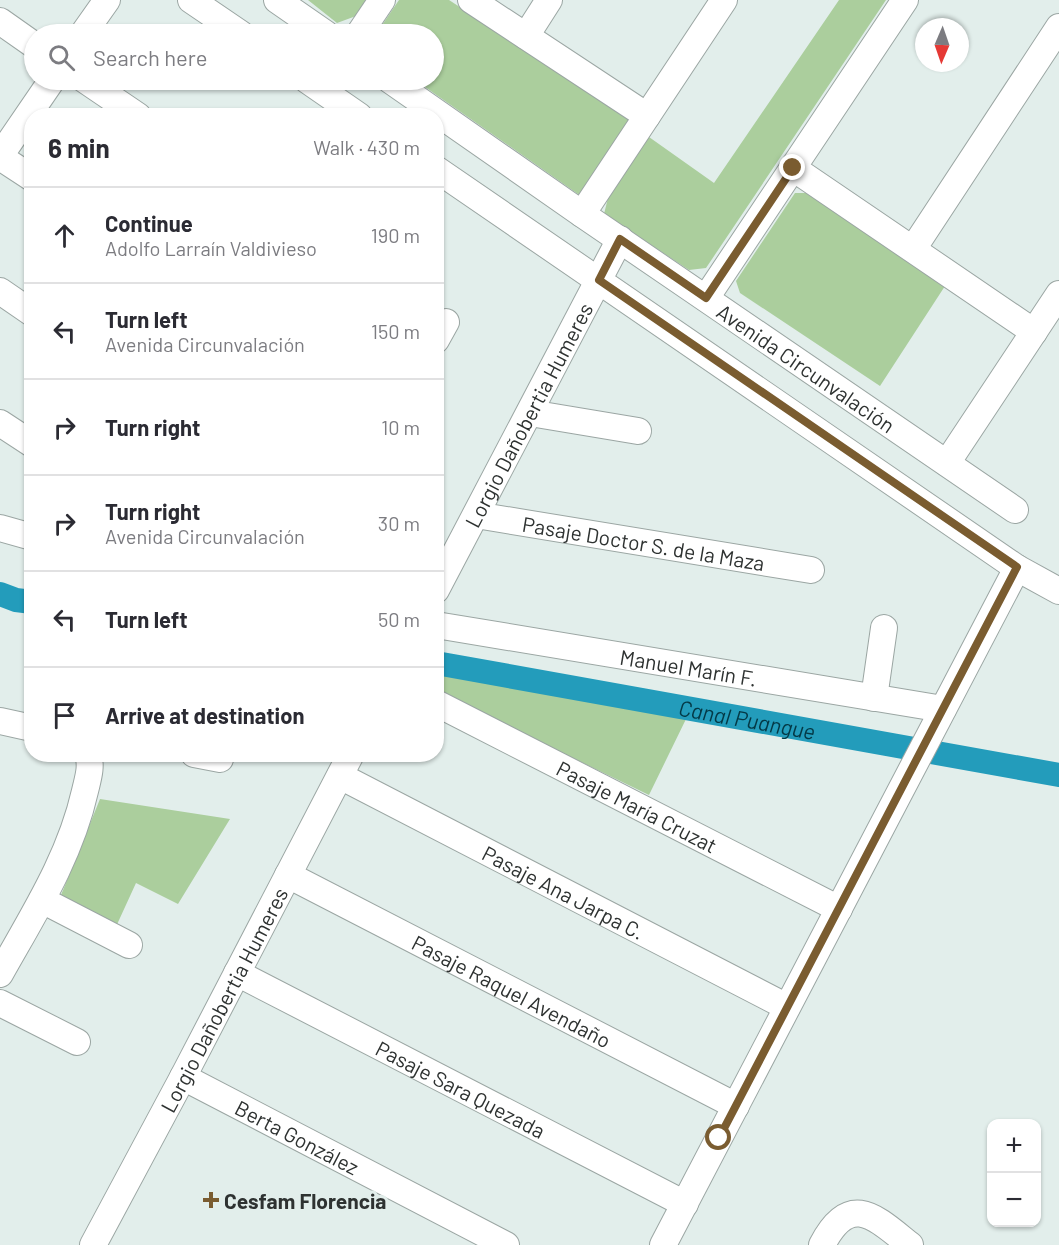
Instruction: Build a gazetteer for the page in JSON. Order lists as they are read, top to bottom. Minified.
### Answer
{"streets":{"street":["Avenida Circunvalación","Lorgio Dañobertia Humeres","Pasaje Doctor S. de la Maza","Manuel Marín F.","Pasaje María Cruzat","Pasaje Ana Jarpa C.","Pasaje Raquel Avendaño","Pasaje Sara Quezada","Berta González"]},"crossings":[["Avenida Circunvalación","Lorgio Dañobertia Humeres"],["Lorgio Dañobertia Humeres","Pasaje Doctor S. de la Maza"],["Lorgio Dañobertia Humeres","Pasaje Ana Jarpa C."],["Lorgio Dañobertia Humeres","Pasaje Raquel Avendaño"],["Lorgio Dañobertia Humeres","Pasaje Sara Quezada"],["Lorgio Dañobertia Humeres","Berta González"]],"water":["Canal Puangue"],"places":{"health":["Cesfam Florencia"]},"north":"bottom","page":{"search":"Search here","heading":["6 min","Walk · 430 m"],"list":[["Continue","Adolfo Larraín Valdivieso","190 m"],["Turn left","Avenida Circunvalación","150 m"],["Turn right","10 m"],["Turn right","Avenida Circunvalación","30 m"],["Turn left","50 m"],"Arrive at destination"],"map_buttons":["+","−"]}}
